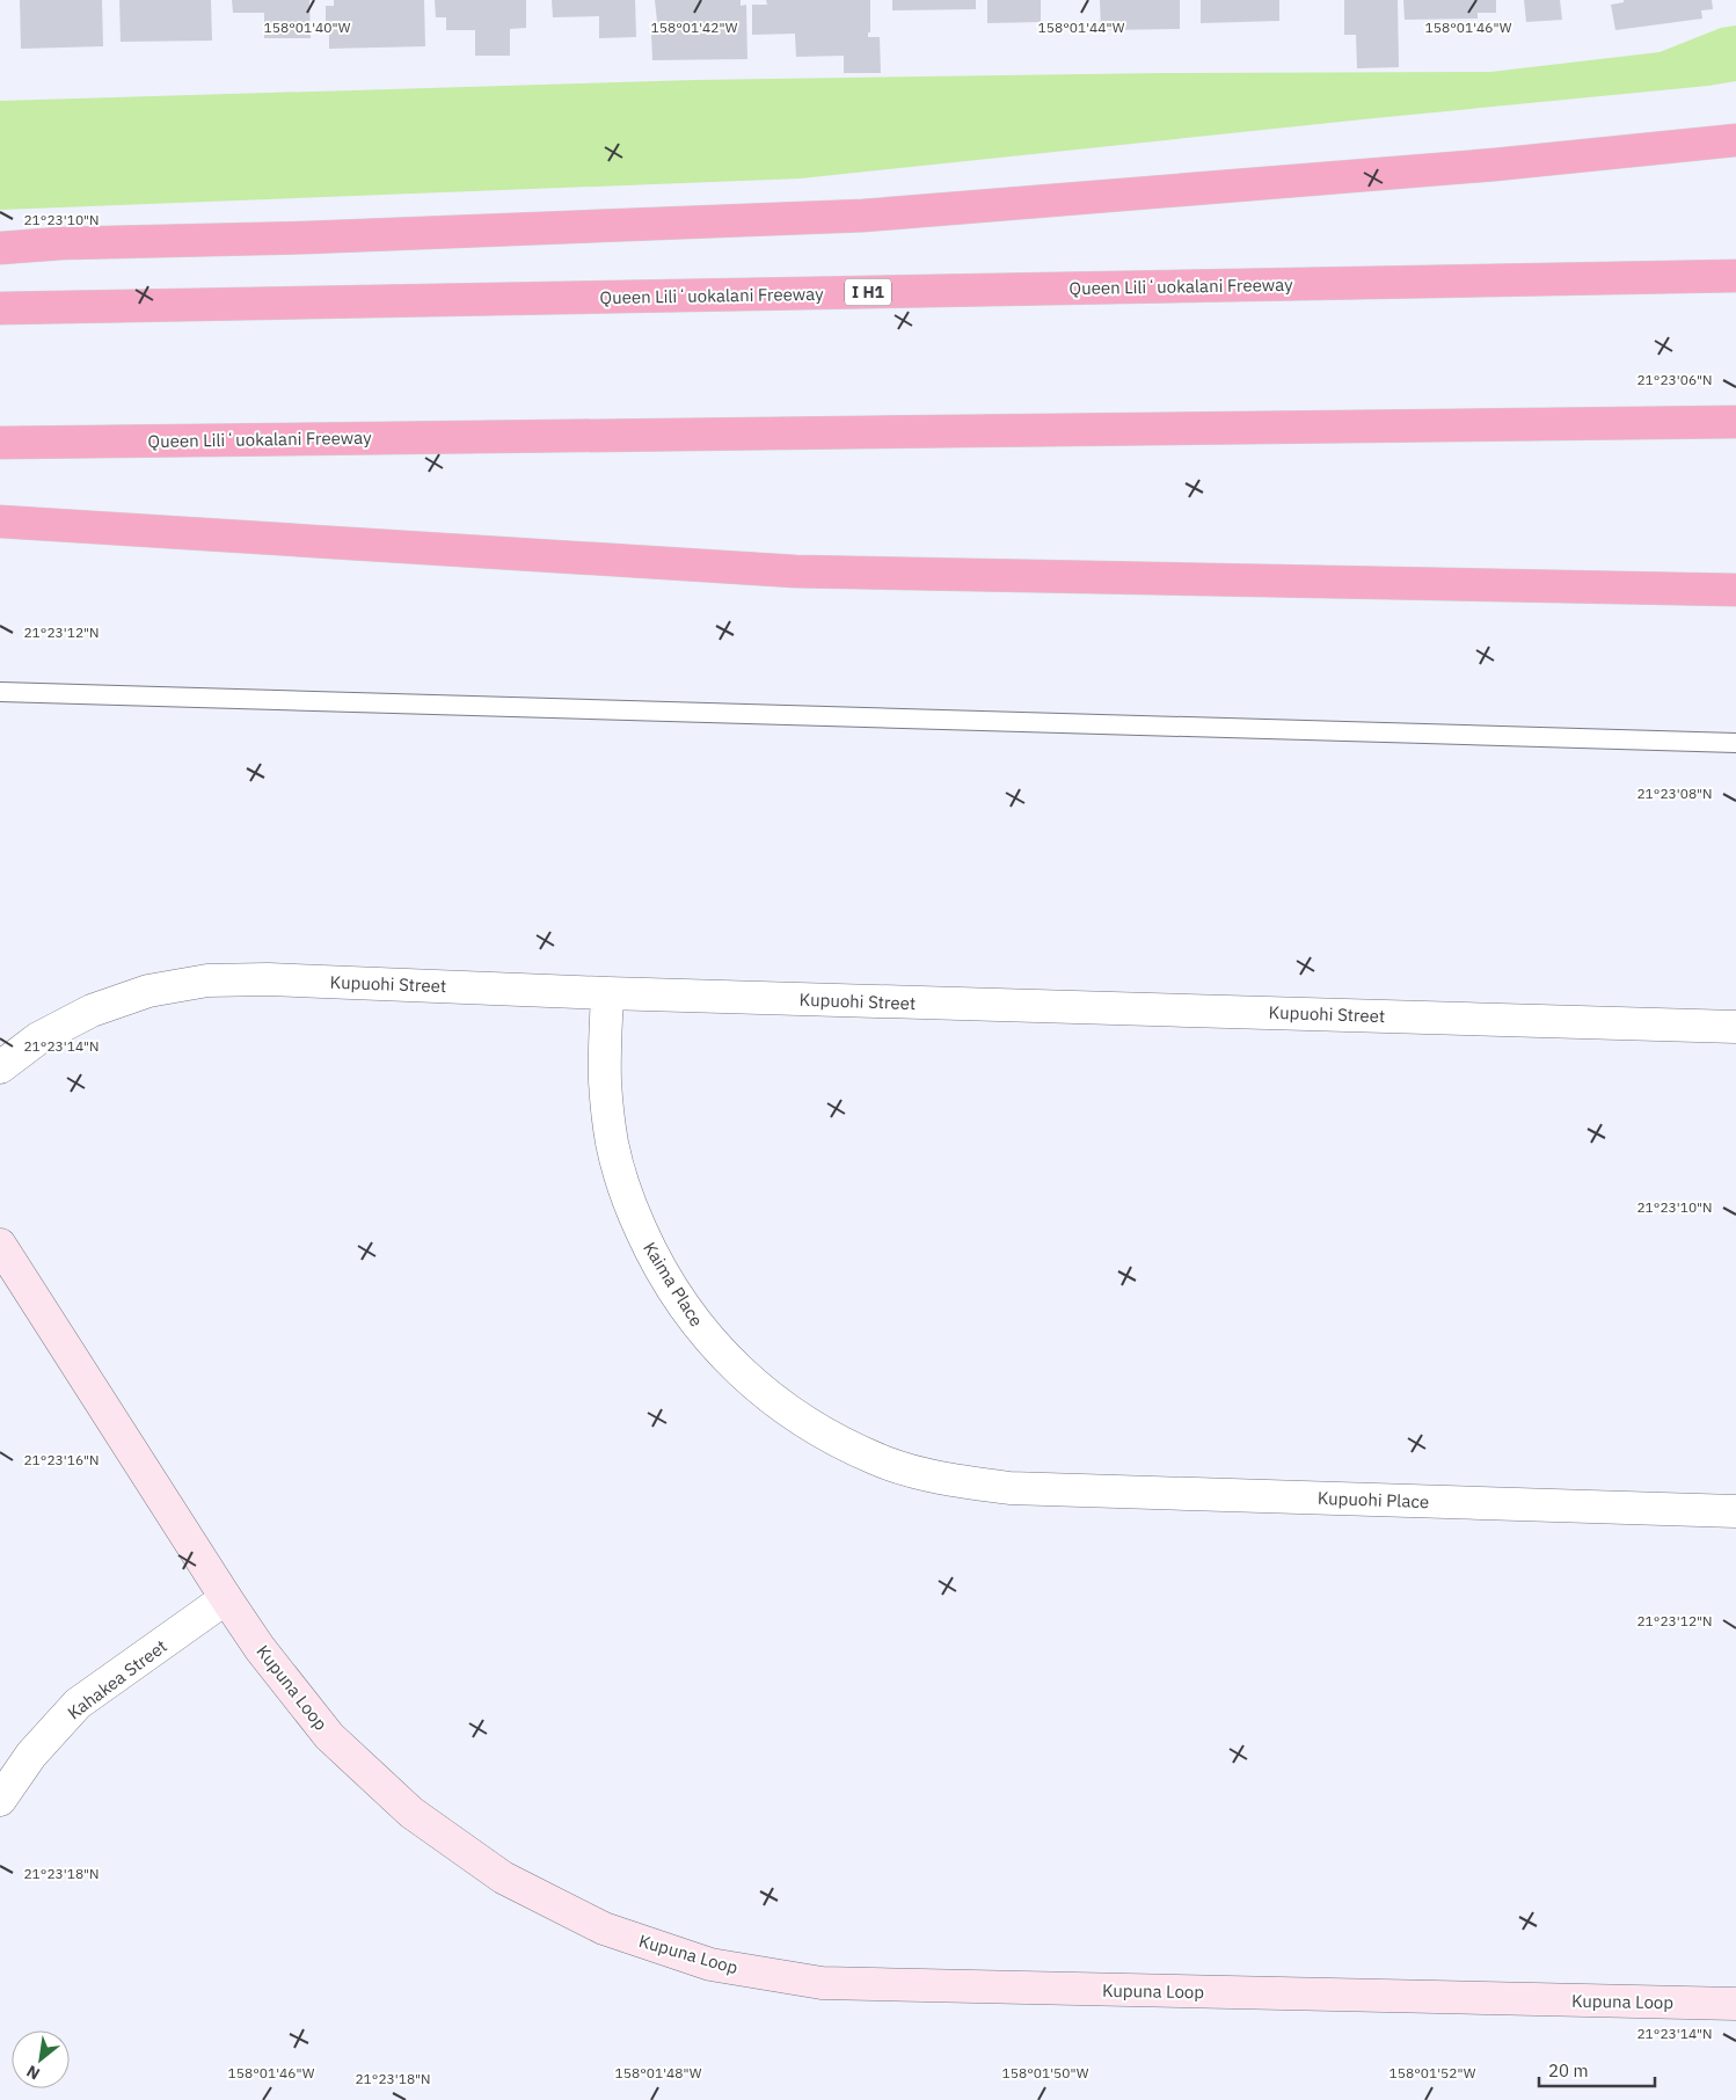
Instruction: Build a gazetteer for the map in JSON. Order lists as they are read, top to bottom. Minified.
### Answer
{"streets":{"highway":["Queen Liliʻuokalani Freeway","I H1"],"street":["Kupuohi Street","Kaima Place","Kupuohi Place","Kahakea Street","Kupuna Loop"]},"crossings":[["Kupuohi Street","Kaima Place"],["Kaima Place","Kupuohi Place"],["Kahakea Street","Kupuna Loop"]],"scale_bar":"20 m","north":"bottom left","coordinates":["158°01'40\"W","158°01'44\"W","158°01'46\"W","158°01'42\"W","21°23'10\"N","21°23'06\"N","21°23'12\"N","21°23'08\"N","21°23'14\"N","21°23'16\"N","21°23'18\"N","158°01'48\"W","158°01'50\"W","158°01'52\"W"]}
